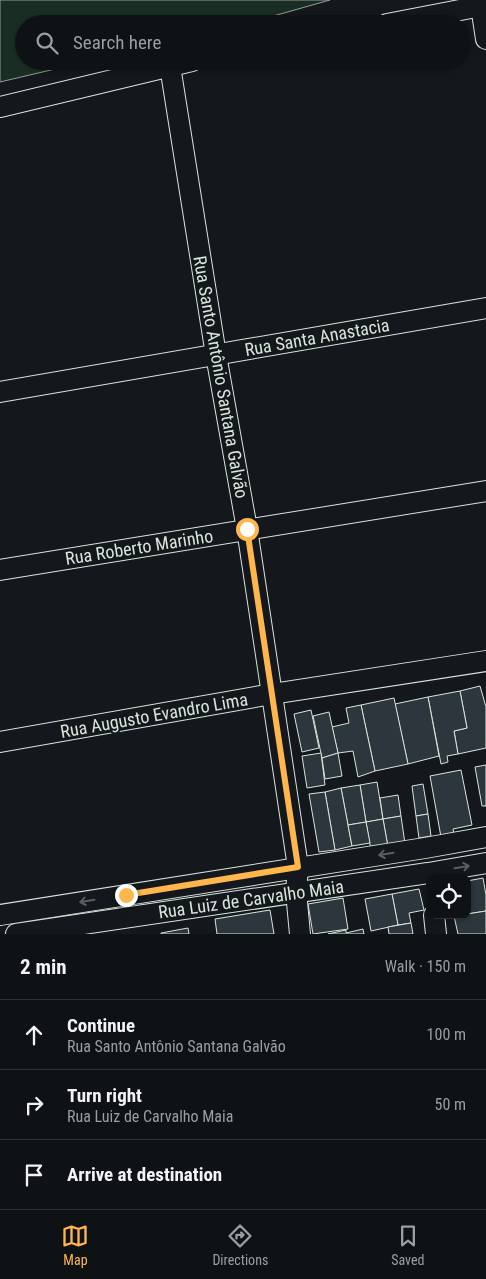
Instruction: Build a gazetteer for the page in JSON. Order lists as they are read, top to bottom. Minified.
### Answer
{"streets":{"street":["Rua Santa Anastacia","Rua Santo Antônio Santana Galvão","Rua Roberto Marinho","Rua Augusto Evandro Lima","Rua Luiz de Carvalho Maia"]},"crossings":[["Rua Santa Anastacia","Rua Santo Antônio Santana Galvão"],["Rua Santo Antônio Santana Galvão","Rua Roberto Marinho"],["Rua Santo Antônio Santana Galvão","Rua Augusto Evandro Lima"],["Rua Santo Antônio Santana Galvão","Rua Luiz de Carvalho Maia"]],"page":{"search":"Search here","heading":["2 min","Walk · 150 m"],"list":[["Continue","Rua Santo Antônio Santana Galvão","100 m"],["Turn right","Rua Luiz de Carvalho Maia","50 m"],"Arrive at destination"],"nav":["Map","Directions","Saved"]}}
